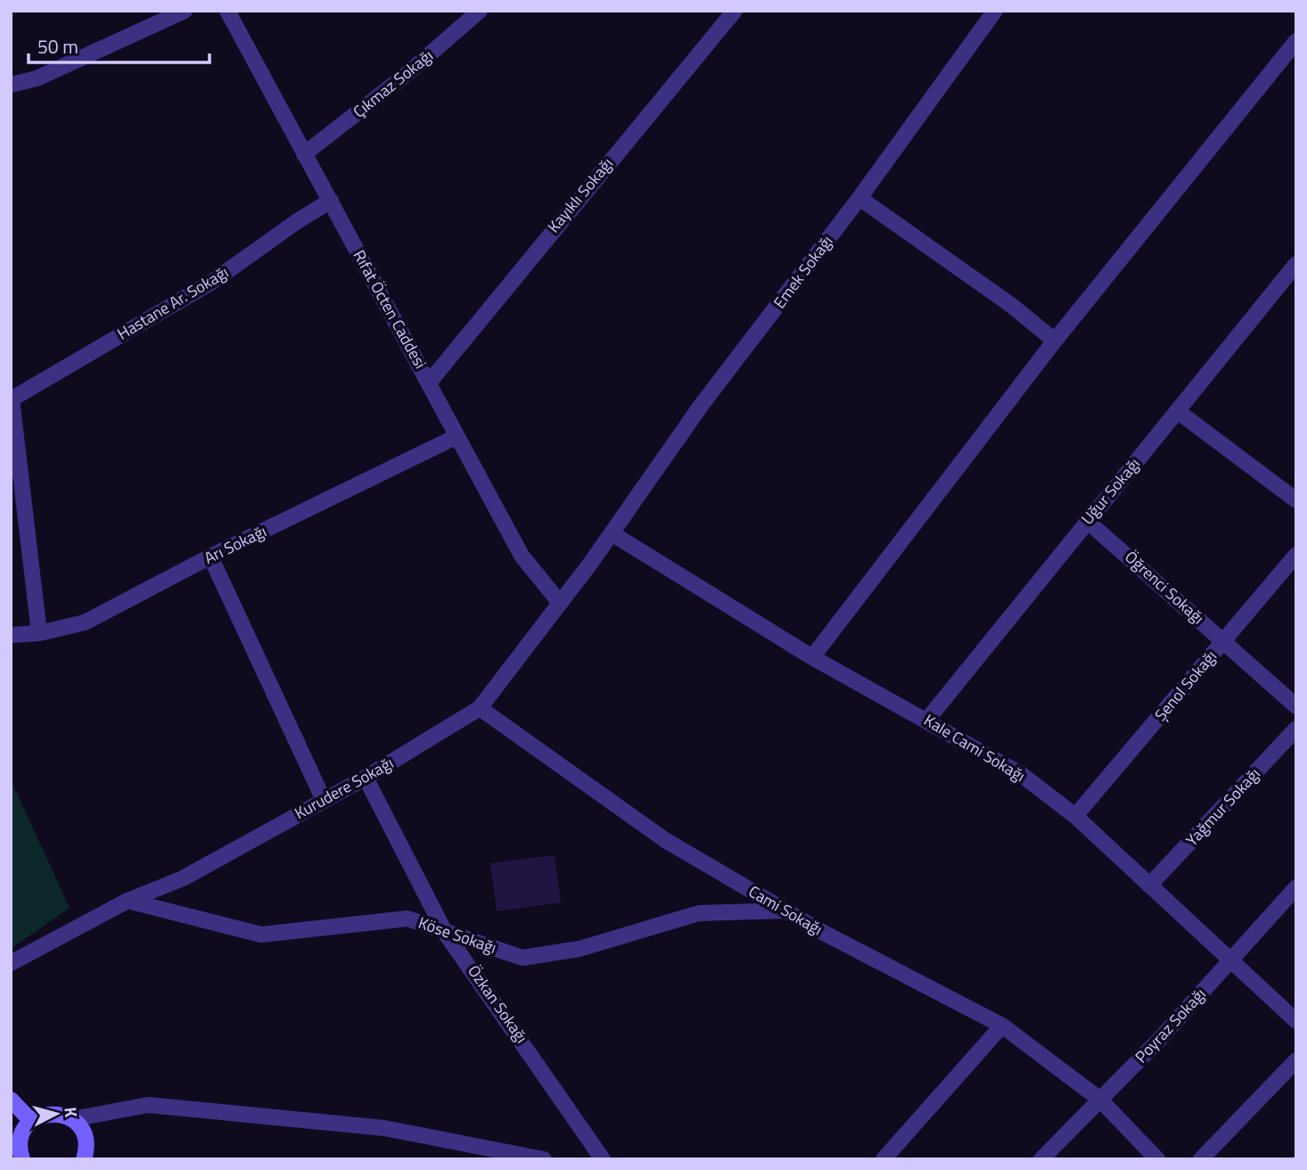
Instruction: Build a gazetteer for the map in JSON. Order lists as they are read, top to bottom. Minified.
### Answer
{"streets":{"street":["Çıkmaz Sokağı","Kayıklı Sokağı","Emek Sokağı","Hastane Ar. Sokağı","Rıfat Öcten Caddesi","Uğur Sokağı","Arı Sokağı","Öğrenci Sokağı","Şenol Sokağı","Kale Cami Sokağı","Kurudere Sokağı","Yağmur Sokağı","Cami Sokağı","Köse Sokağı","Özkan Sokağı","Poyraz Sokağı"]},"crossings":[["Çıkmaz Sokağı","Rıfat Öcten Caddesi"],["Kayıklı Sokağı","Rıfat Öcten Caddesi"],["Emek Sokağı","Kale Cami Sokağı"],["Emek Sokağı","Kurudere Sokağı"],["Hastane Ar. Sokağı","Rıfat Öcten Caddesi"],["Rıfat Öcten Caddesi","Arı Sokağı"],["Rıfat Öcten Caddesi","Kurudere Sokağı"],["Uğur Sokağı","Öğrenci Sokağı"],["Uğur Sokağı","Kale Cami Sokağı"],["Öğrenci Sokağı","Şenol Sokağı"],["Şenol Sokağı","Kale Cami Sokağı"],["Kale Cami Sokağı","Kurudere Sokağı"],["Kale Cami Sokağı","Yağmur Sokağı"],["Kale Cami Sokağı","Poyraz Sokağı"],["Kurudere Sokağı","Cami Sokağı"],["Kurudere Sokağı","Köse Sokağı"],["Kurudere Sokağı","Özkan Sokağı"],["Cami Sokağı","Köse Sokağı"],["Cami Sokağı","Poyraz Sokağı"],["Köse Sokağı","Özkan Sokağı"]],"scale_bar":"50 m","north":"right"}
